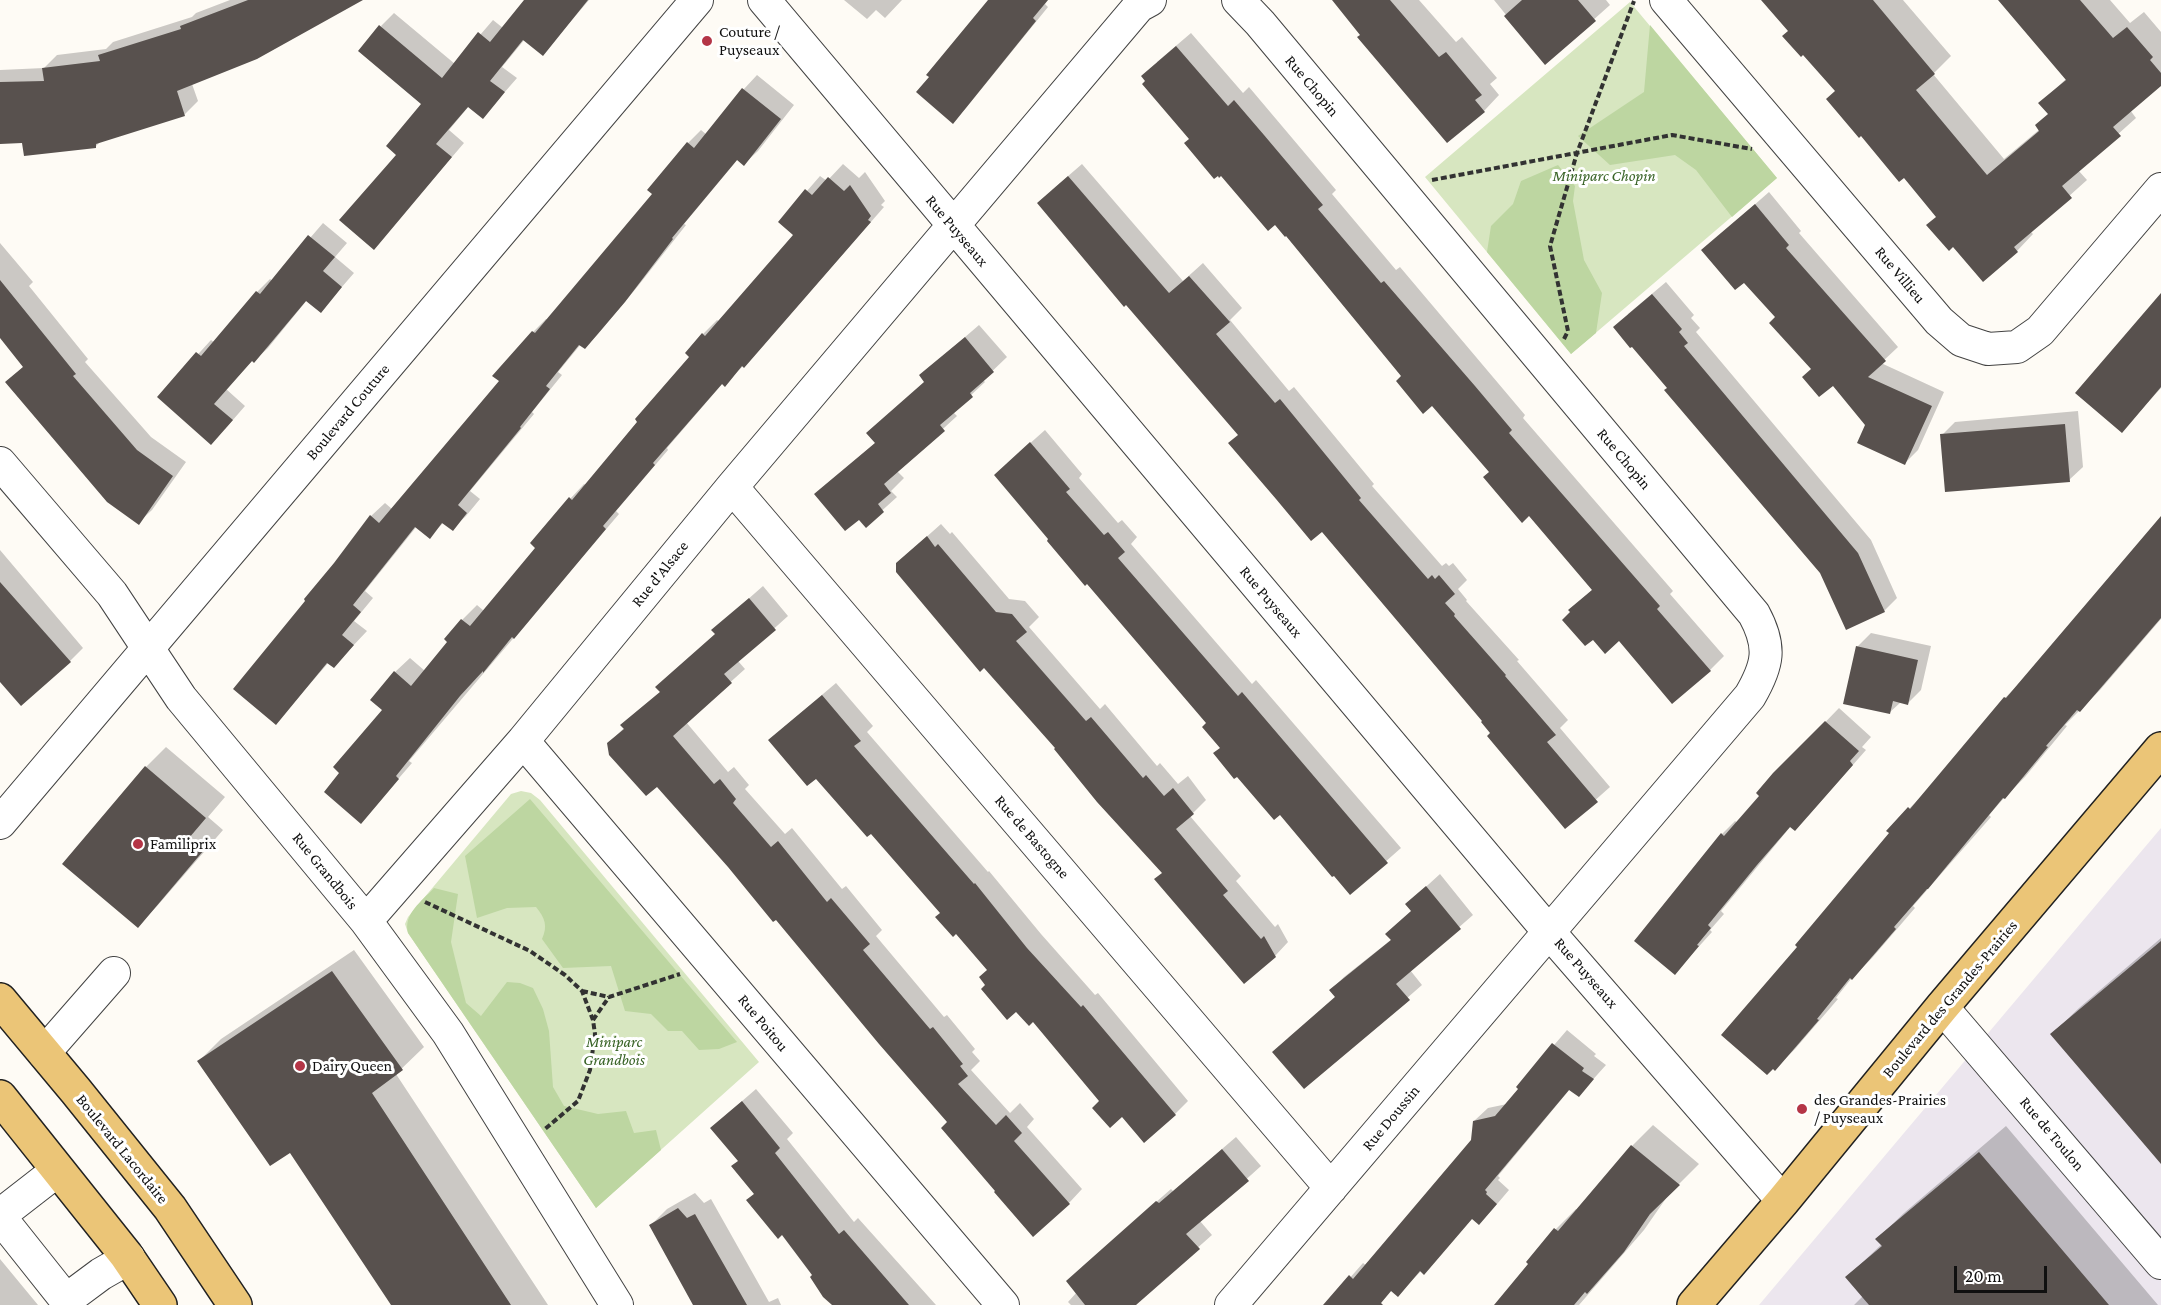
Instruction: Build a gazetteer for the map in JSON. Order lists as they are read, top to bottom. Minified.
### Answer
{"streets":{"main road":["Boulevard des Grandes-Prairies","Boulevard Lacordaire"],"street":["Rue Chopin","Rue Puyseaux","Rue Villieu","Boulevard Couture","Rue d'Alsace","Rue de Bastogne","Rue Grandbois","Rue Poitou","Rue Doussin","Rue de Toulon"]},"crossings":[["Rue Chopin","Rue Puyseaux"],["Rue Chopin","Rue Doussin"],["Rue Puyseaux","Rue d'Alsace"],["Rue Puyseaux","Boulevard des Grandes-Prairies"],["Rue Puyseaux","Rue Doussin"],["Boulevard Couture","Rue Grandbois"],["Rue d'Alsace","Rue de Bastogne"],["Rue d'Alsace","Rue Grandbois"],["Rue d'Alsace","Rue Poitou"],["Rue de Bastogne","Rue Doussin"],["Boulevard des Grandes-Prairies","Rue de Toulon"]],"parks":["Miniparc Chopin","Miniparc Grandbois"],"places":["Couture / Puyseaux","Familiprix","Dairy Queen","des Grandes-Prairies / Puyseaux"],"scale_bar":"20 m"}
